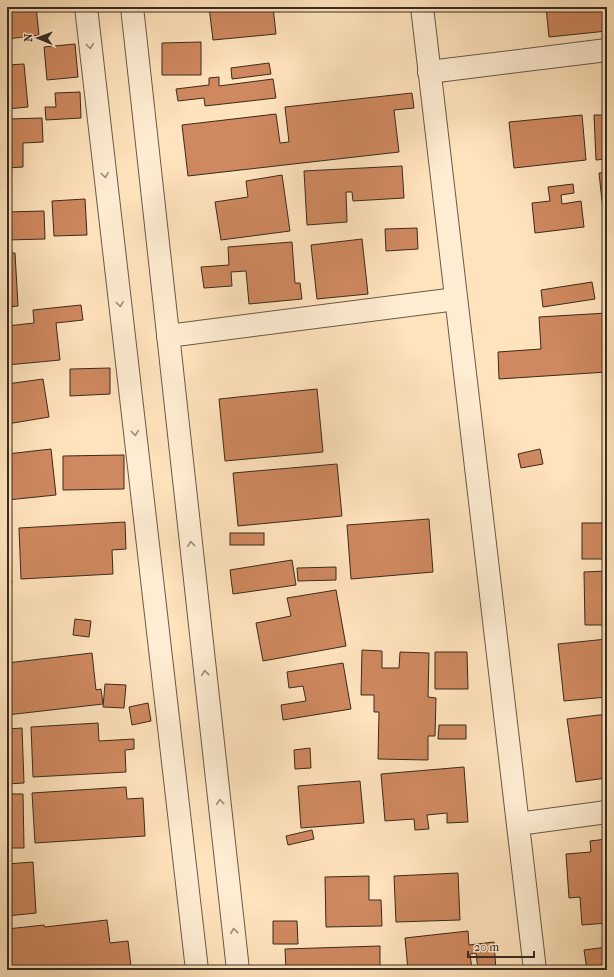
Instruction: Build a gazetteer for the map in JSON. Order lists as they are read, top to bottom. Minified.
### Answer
{"scale_bar":"20 m","north":"left"}
